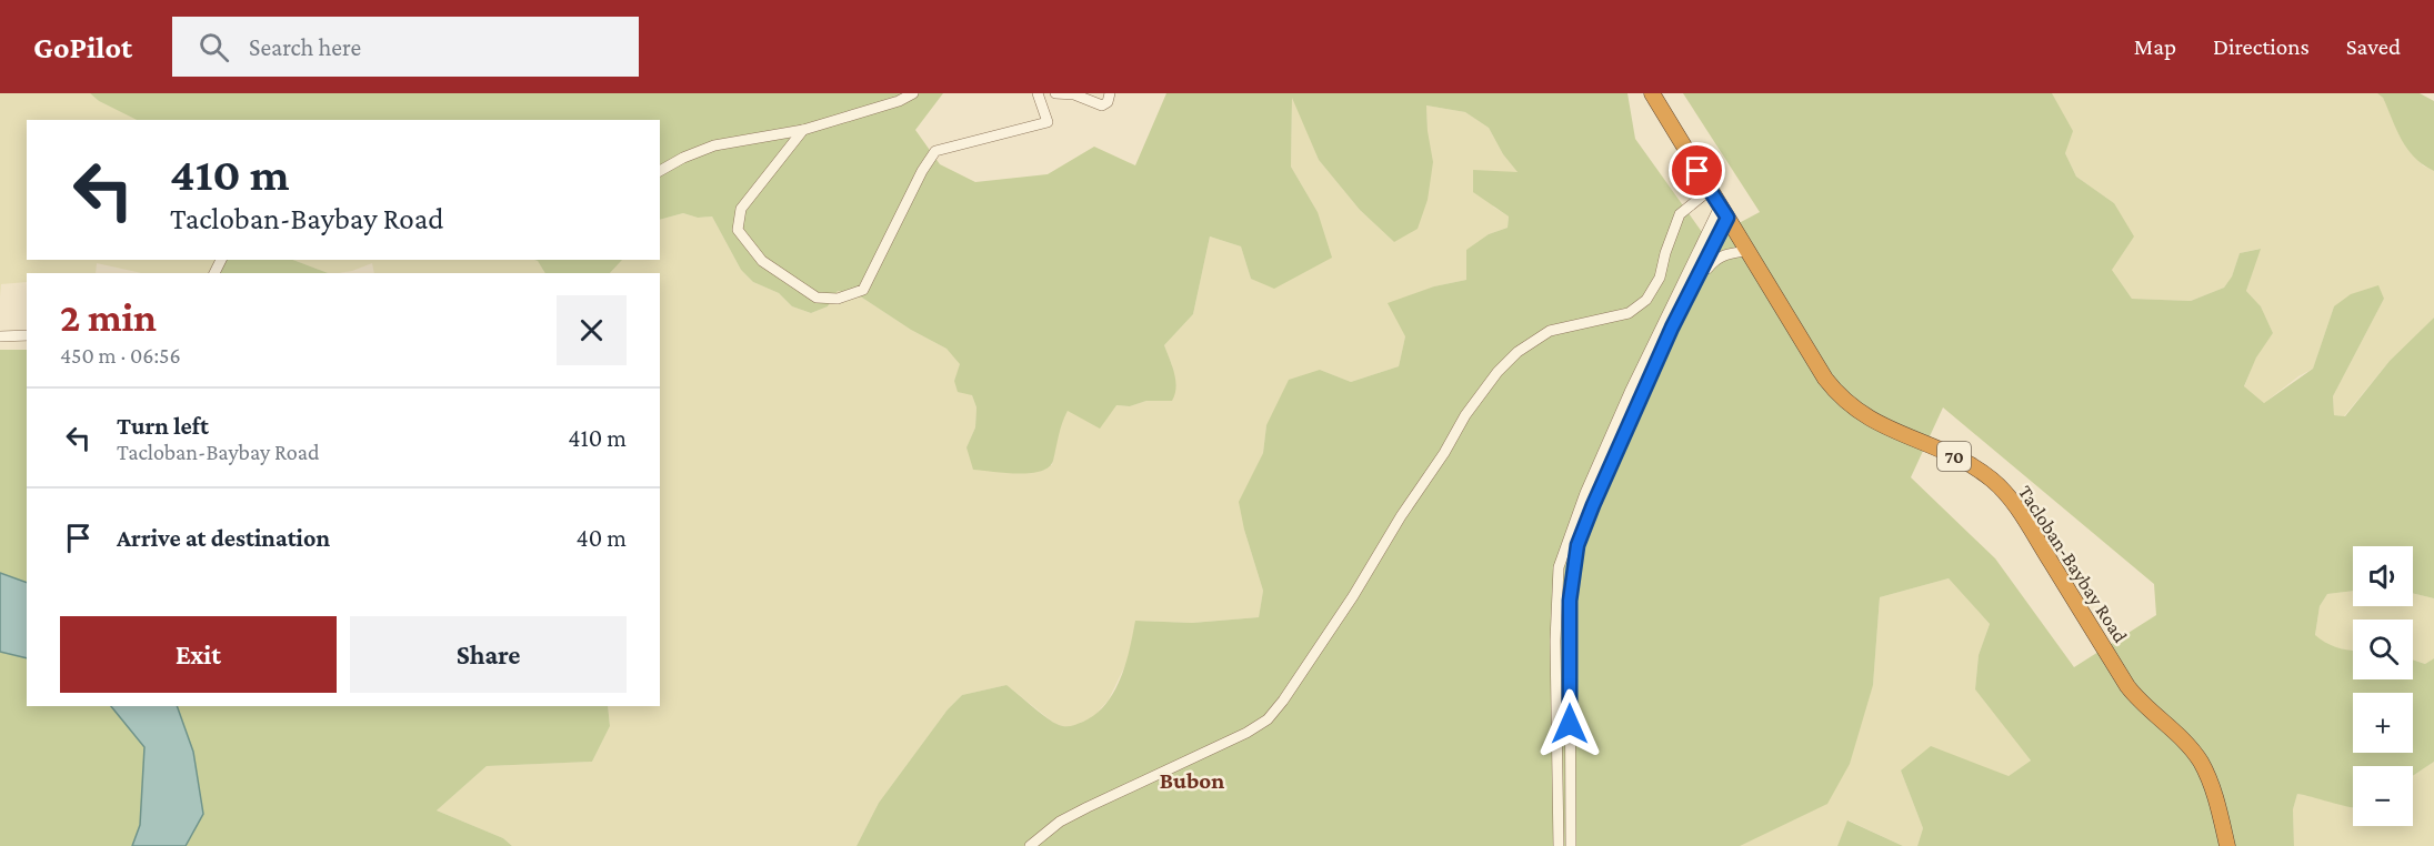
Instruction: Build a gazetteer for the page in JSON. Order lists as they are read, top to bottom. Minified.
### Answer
{"streets":{"highway":["70","Tacloban-Baybay Road"]},"districts":["Bubon"],"page":{"header":"GoPilot","search":"Search here","nav":["Map","Directions","Saved"],"turn":["410 m","Tacloban-Baybay Road"],"heading":["2 min","450 m · 06:56"],"list":[{"name":"Turn left","note":"Tacloban-Baybay Road","value":"410 m"},{"name":"Arrive at destination","value":"40 m"}],"map_buttons":["+","−"],"buttons":["Exit","Share"]}}
